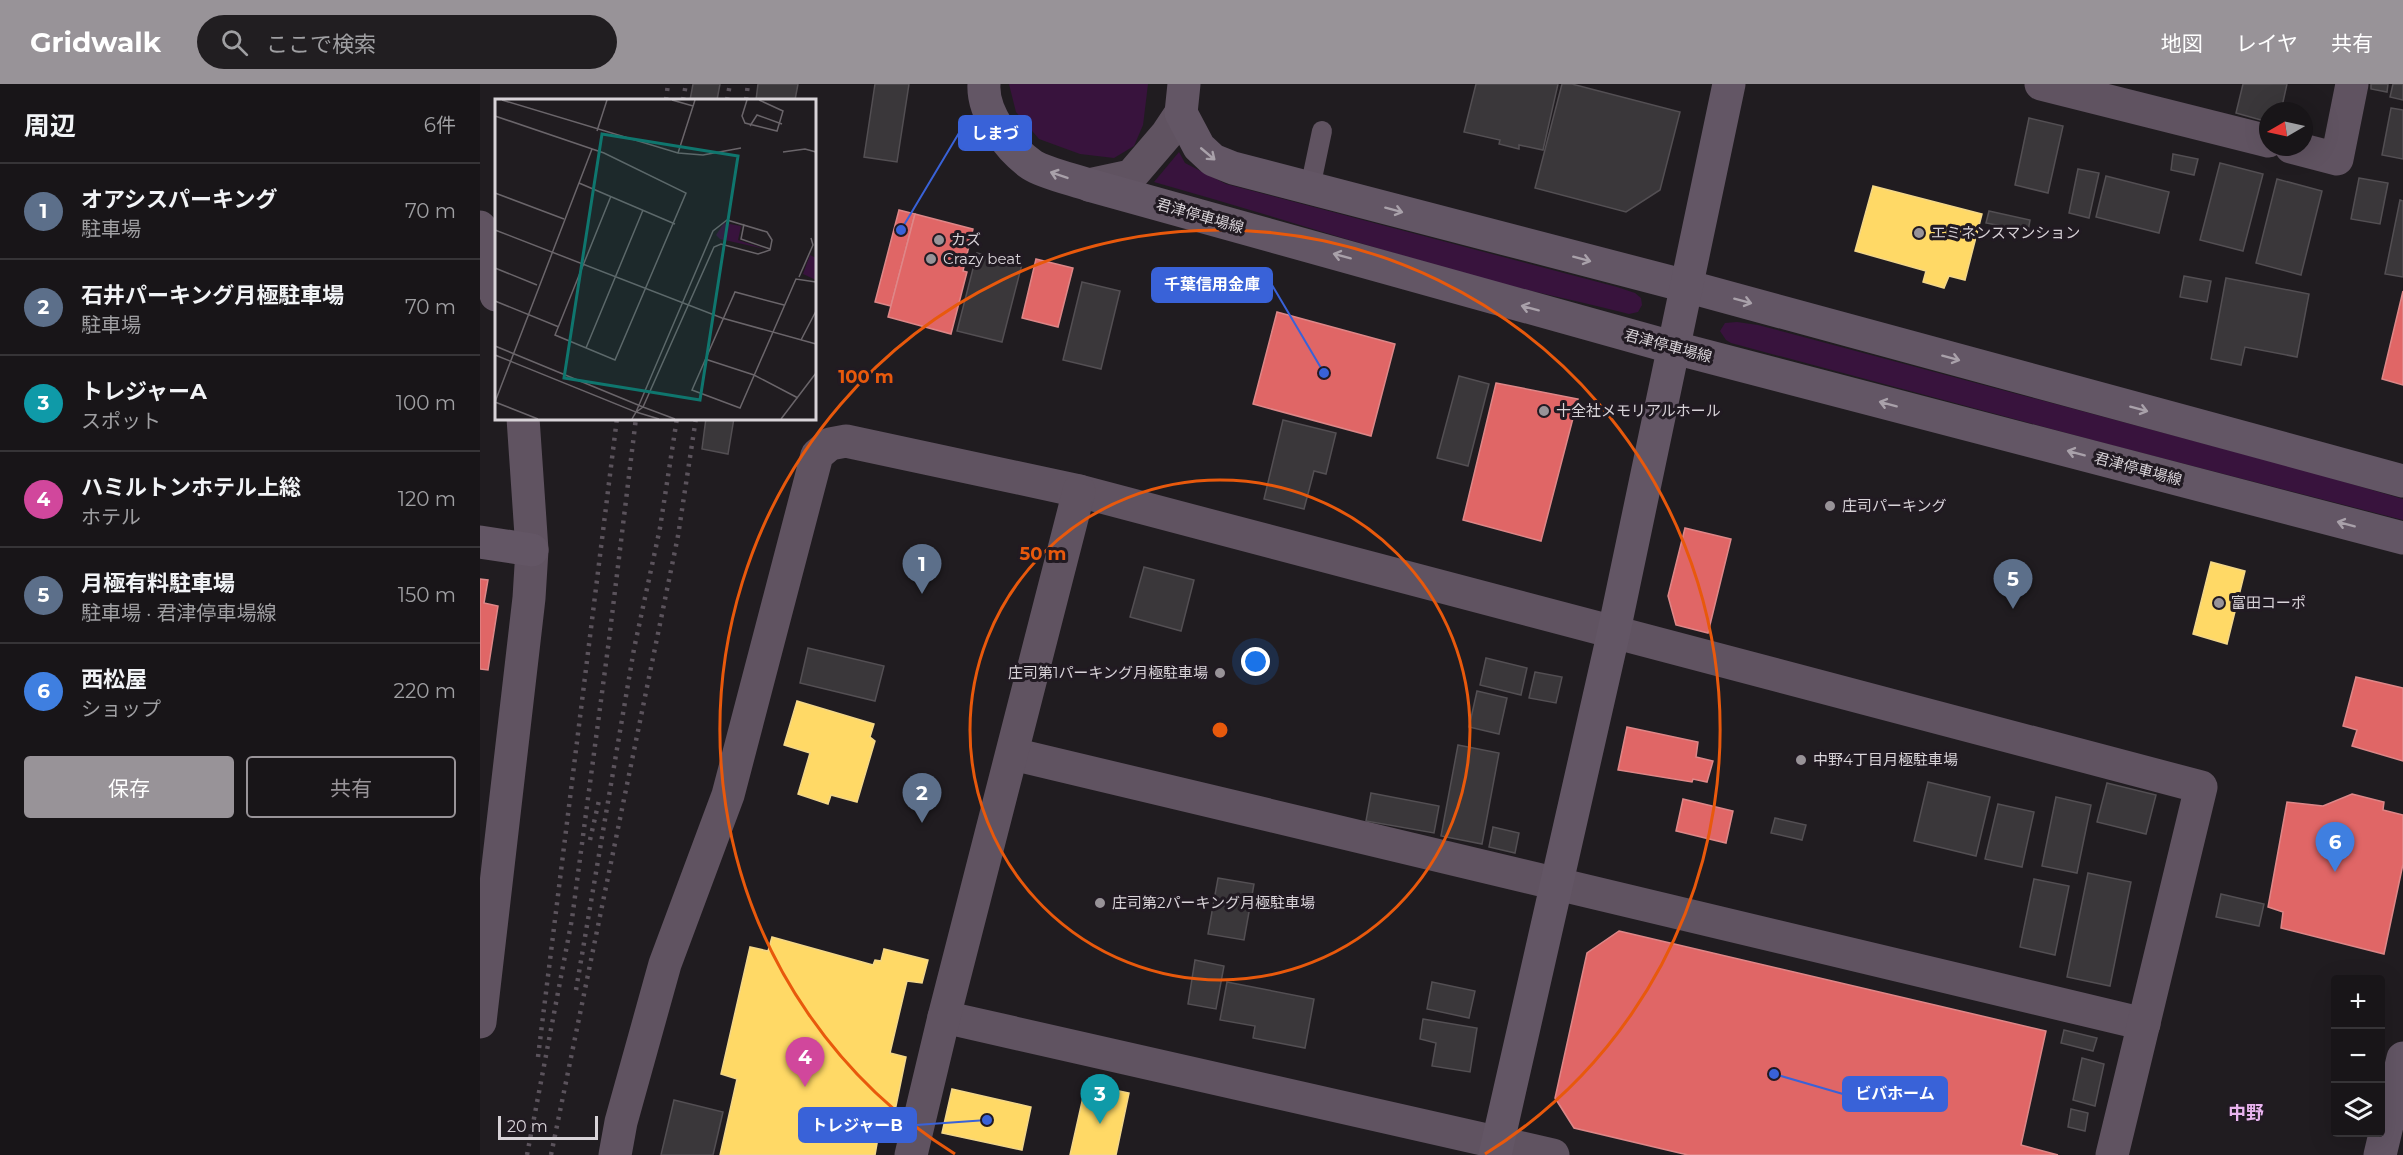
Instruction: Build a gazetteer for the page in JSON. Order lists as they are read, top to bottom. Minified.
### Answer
{"streets":{"main road":["君津停車場線"]},"districts":["中野"],"places":["しまづ","エミネンスマンション","カズ","Crazy beat","千葉信用金庫","十全社メモリアルホール","庄司パーキング","富田コーポ","庄司第1パーキング月極駐車場","中野4丁目月極駐車場","庄司第2パーキング月極駐車場","ビバホーム","トレジャーB"],"scale_bar":"20 m","north":"left","page":{"header":"Gridwalk","search":"ここで検索","nav":["地図","レイヤ","共有"],"heading":["周辺","6件"],"list":[{"mark":"1","name":"オアシスパーキング","note":"駐車場","value":"70 m"},{"mark":"2","name":"石井パーキング月極駐車場","note":"駐車場","value":"70 m"},{"mark":"3","name":"トレジャーA","note":"スポット","value":"100 m"},{"mark":"4","name":"ハミルトンホテル上総","note":"ホテル","value":"120 m"},{"mark":"5","name":"月極有料駐車場","note":"駐車場 · 君津停車場線","value":"150 m"},{"mark":"6","name":"西松屋","note":"ショップ","value":"220 m"}],"pins":["1","5","2","6","4","3"],"buttons":["保存","共有"],"map_buttons":["+","−"],"scale":"20 m"},"rings":["100 m","50 m"]}
